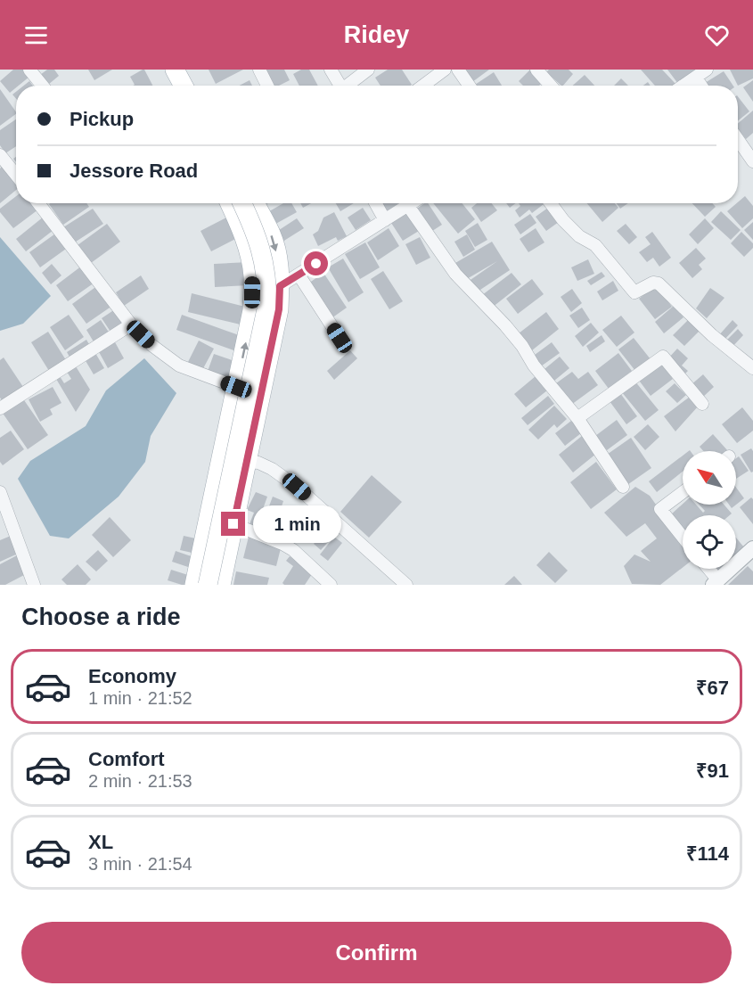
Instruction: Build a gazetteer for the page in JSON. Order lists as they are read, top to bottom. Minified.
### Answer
{"north":"top left","page":{"header":"Ridey","banner":["Pickup","Jessore Road"],"bubble":"1 min","heading":"Choose a ride","list":[{"name":"Economy","note":"1 min · 21:52","value":"₹67"},{"name":"Comfort","note":"2 min · 21:53","value":"₹91"},{"name":"XL","note":"3 min · 21:54","value":"₹114"}],"buttons":"Confirm"}}
